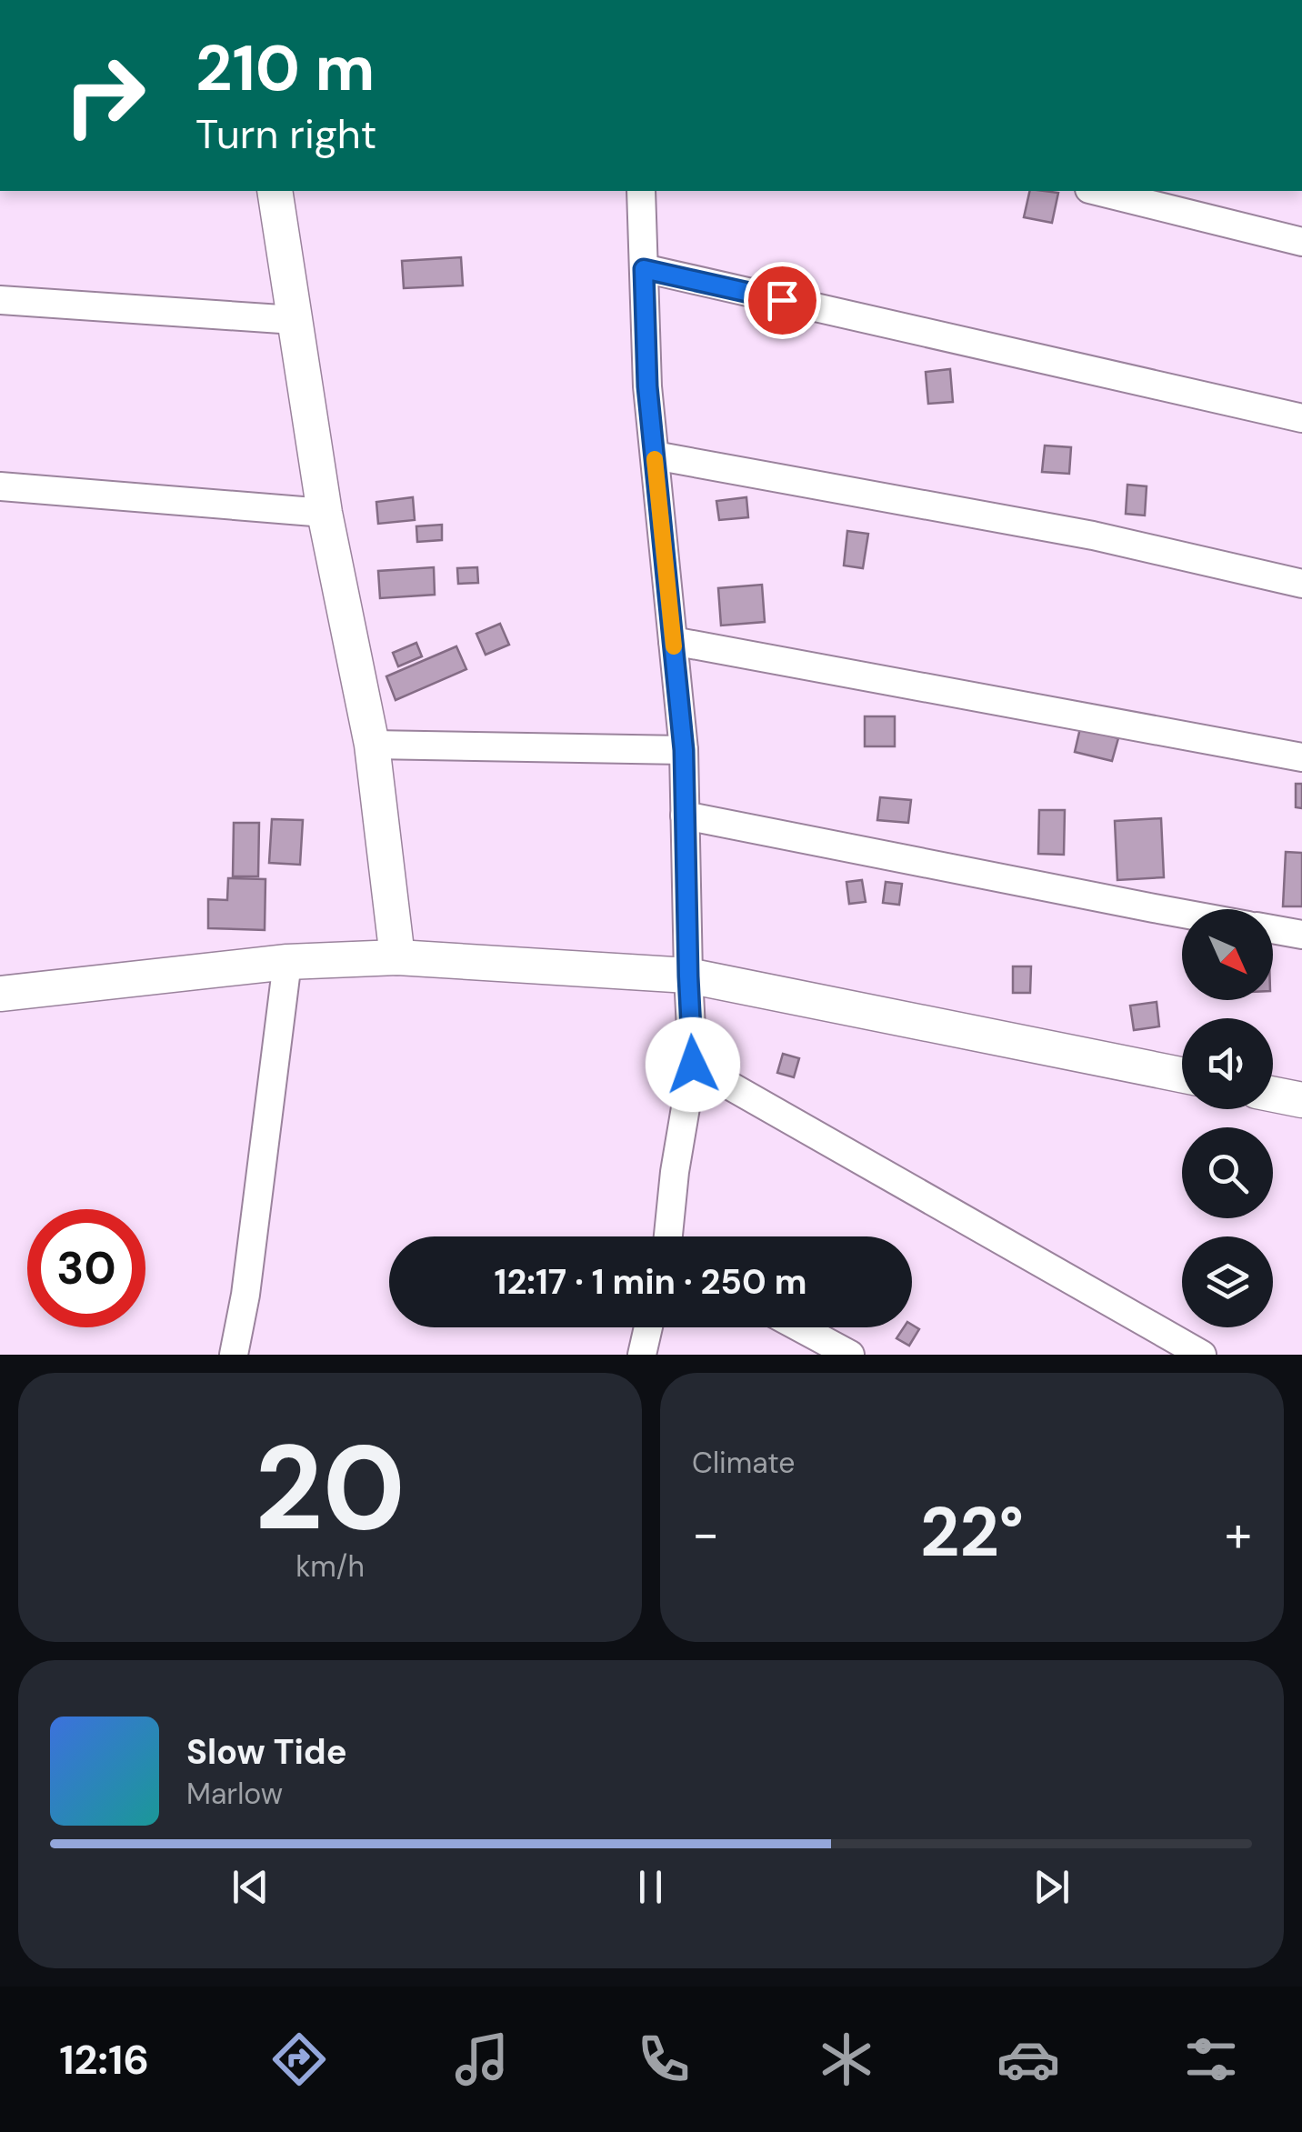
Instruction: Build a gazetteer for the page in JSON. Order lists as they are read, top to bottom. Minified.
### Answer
{"north":"bottom right","page":{"turn":["210 m","Turn right"],"limit":"30","trip":"12:17 · 1 min · 250 m","tile":[["20","km/h"],"Climate"],"heat":["−","22°","+"],"song":["Slow Tide","Marlow"],"tabs":"12:16"}}
